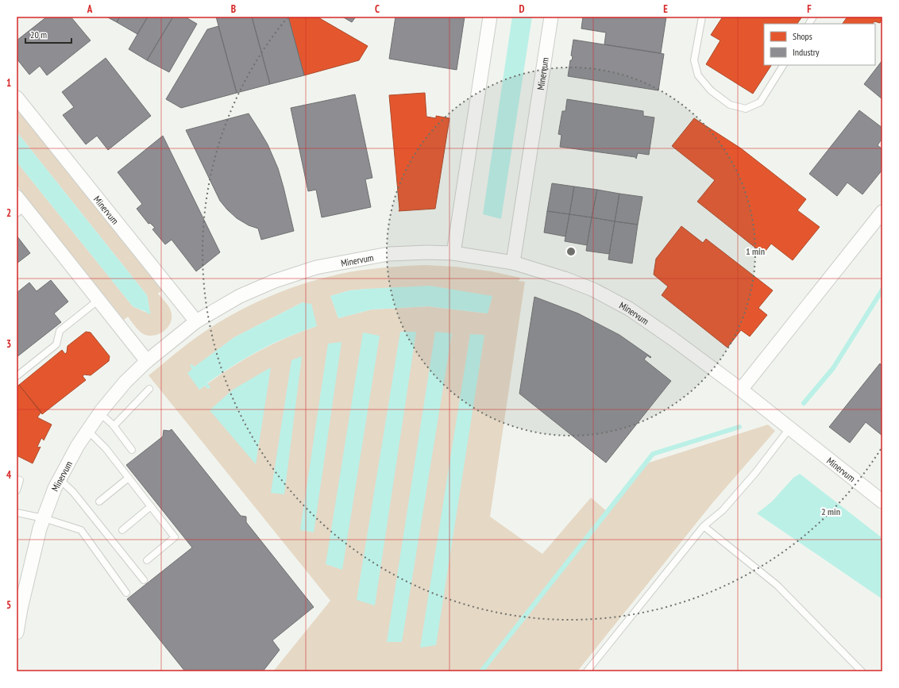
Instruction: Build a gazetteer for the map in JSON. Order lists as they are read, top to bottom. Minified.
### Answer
{"streets":{"street":["Minervum"]},"legend":["Shops","Industry"],"scale_bar":"20 m","grid":{"columns":["A","B","C","D","E","F"],"rows":["1","2","3","4","5"]},"rings":["1 min","2 min"]}
